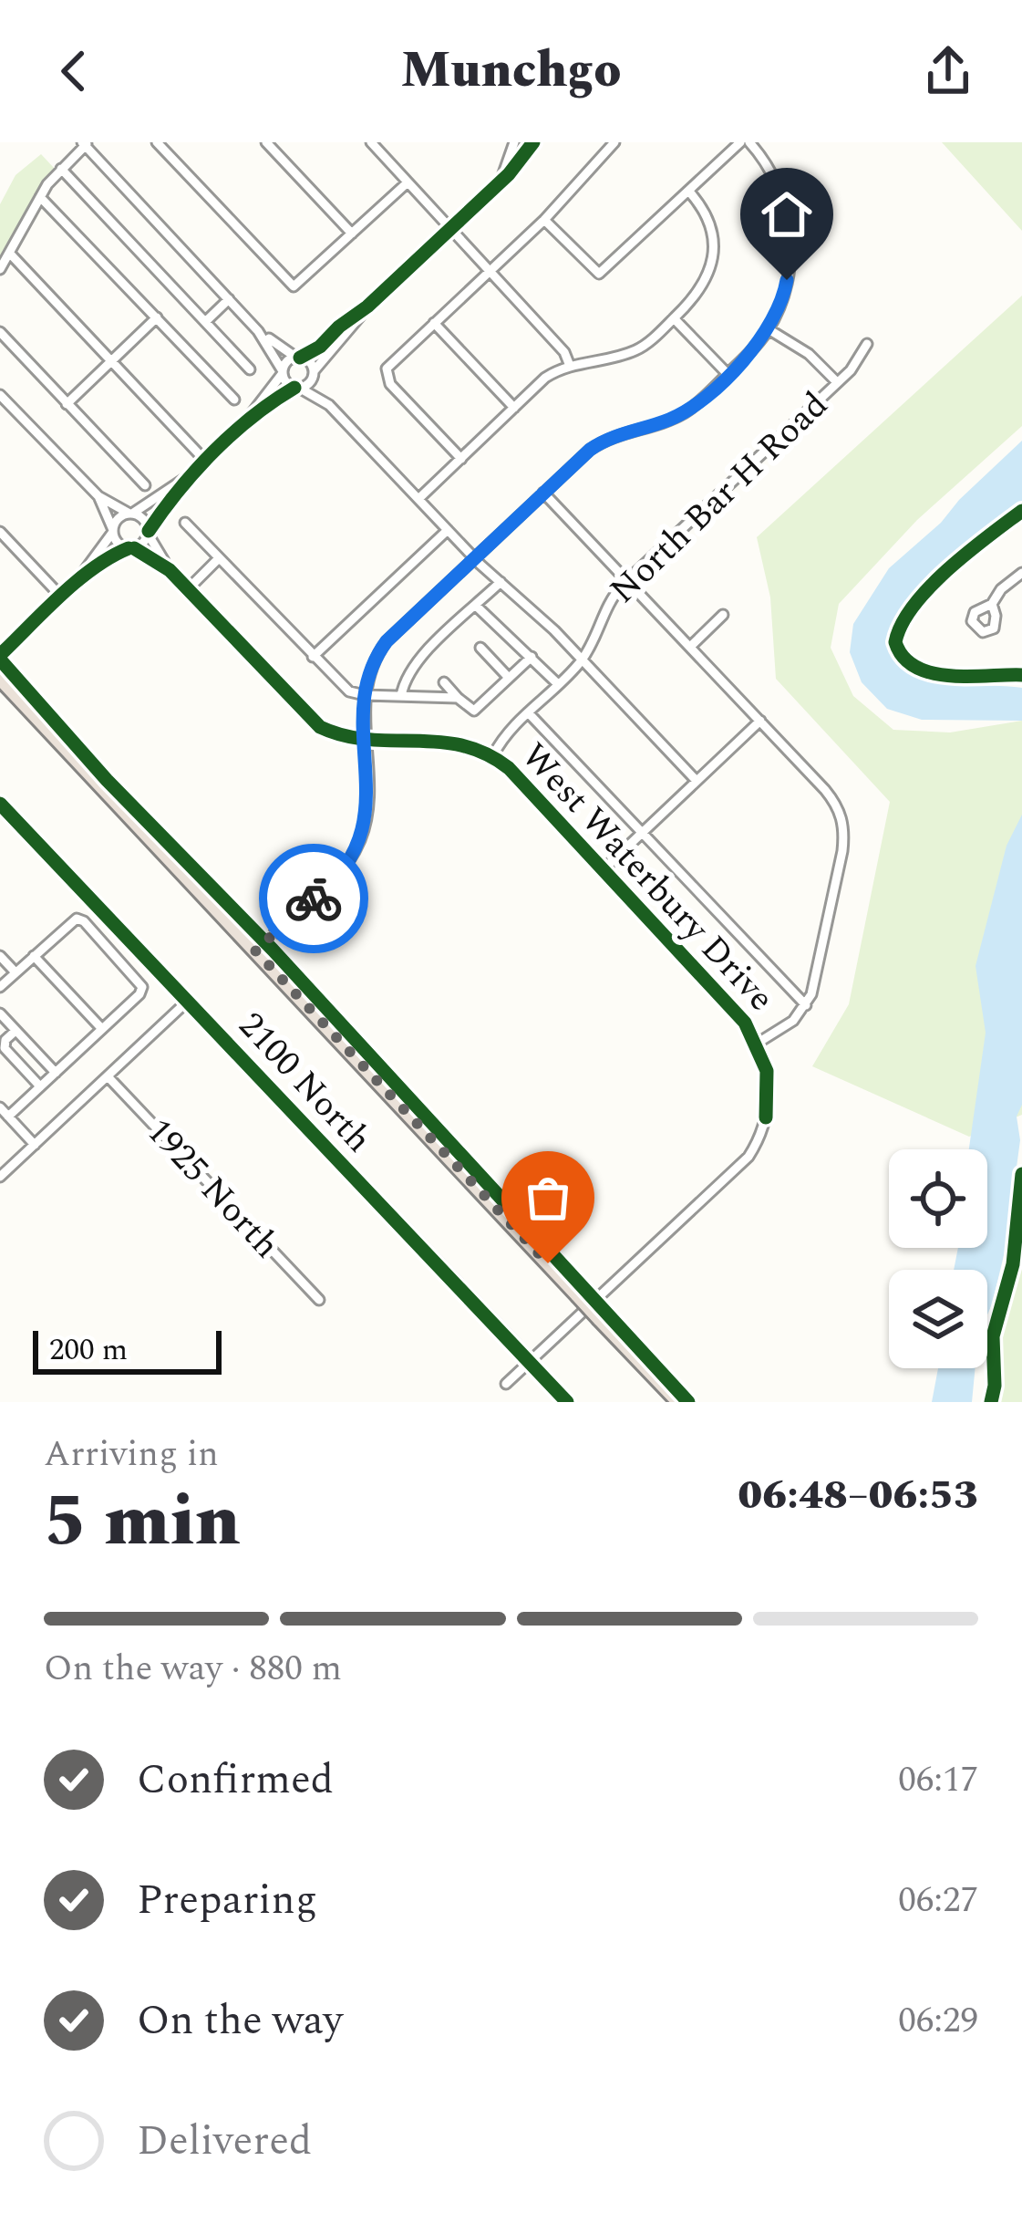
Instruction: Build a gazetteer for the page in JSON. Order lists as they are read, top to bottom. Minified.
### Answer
{"streets":{"highway":["2100 North"],"street":["North Bar H Road","West Waterbury Drive","1925 North"]},"crossings":[["North Bar H Road","West Waterbury Drive"]],"scale_bar":"200 m","page":{"header":"Munchgo","scale":"200 m","heading":["5 min","Arriving in","06:48–06:53"],"bar":"On the way · 880 m","list":[["Confirmed","06:17"],["Preparing","06:27"],["On the way","06:29"],"Delivered"]}}
